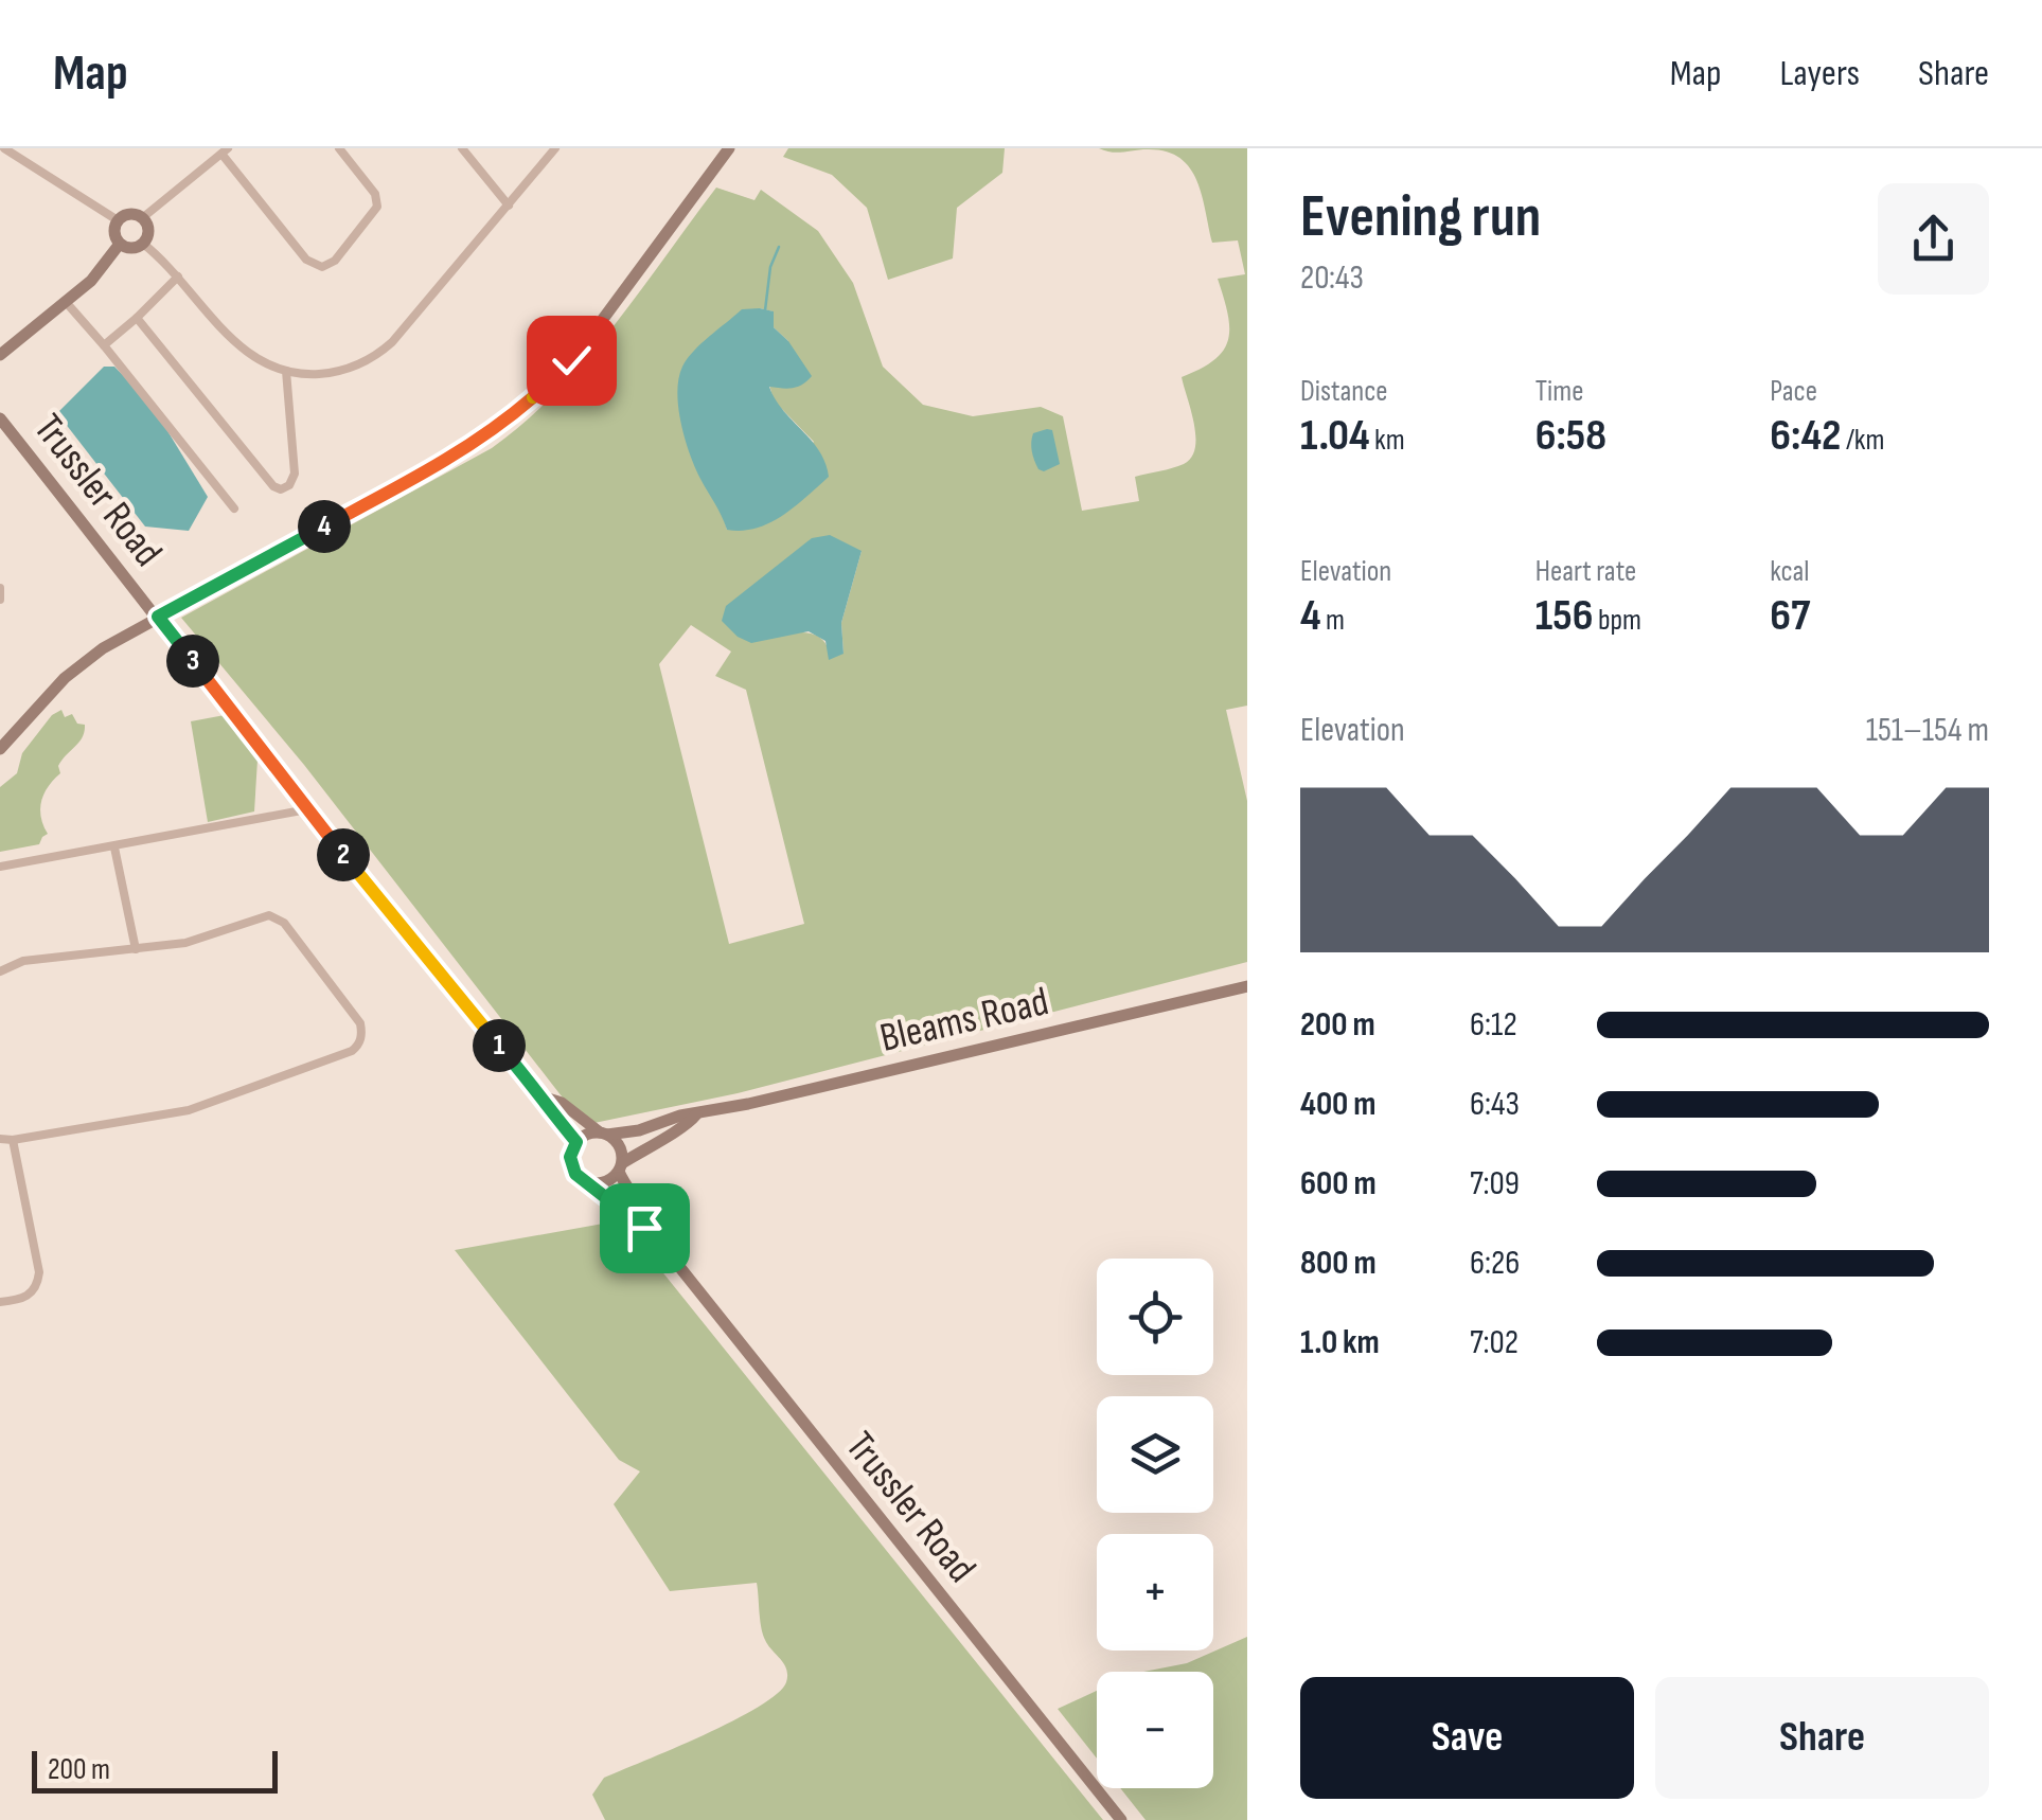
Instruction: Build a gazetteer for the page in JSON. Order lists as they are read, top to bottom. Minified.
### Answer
{"streets":{"main road":["Trussler Road","Bleams Road"]},"crossings":[["Trussler Road","Bleams Road"]],"scale_bar":"200 m","page":{"header":"Map","nav":["Map","Layers","Share"],"heading":["Evening run","20:43"],"stats":[["Distance","1.04 km"],["Time","6:58"],["Pace","6:42 /km"],["Elevation","4 m"],["Heart rate","156 bpm"],["kcal","67"]],"pins":["4","3","2","1"],"chart":["Elevation","151–154 m"],"list":[{"name":"200 m","note":"6:12"},{"name":"400 m","note":"6:43"},{"name":"600 m","note":"7:09"},{"name":"800 m","note":"6:26"},{"name":"1.0 km","note":"7:02"}],"map_buttons":["+","−"],"buttons":["Save","Share"],"scale":"200 m"}}
